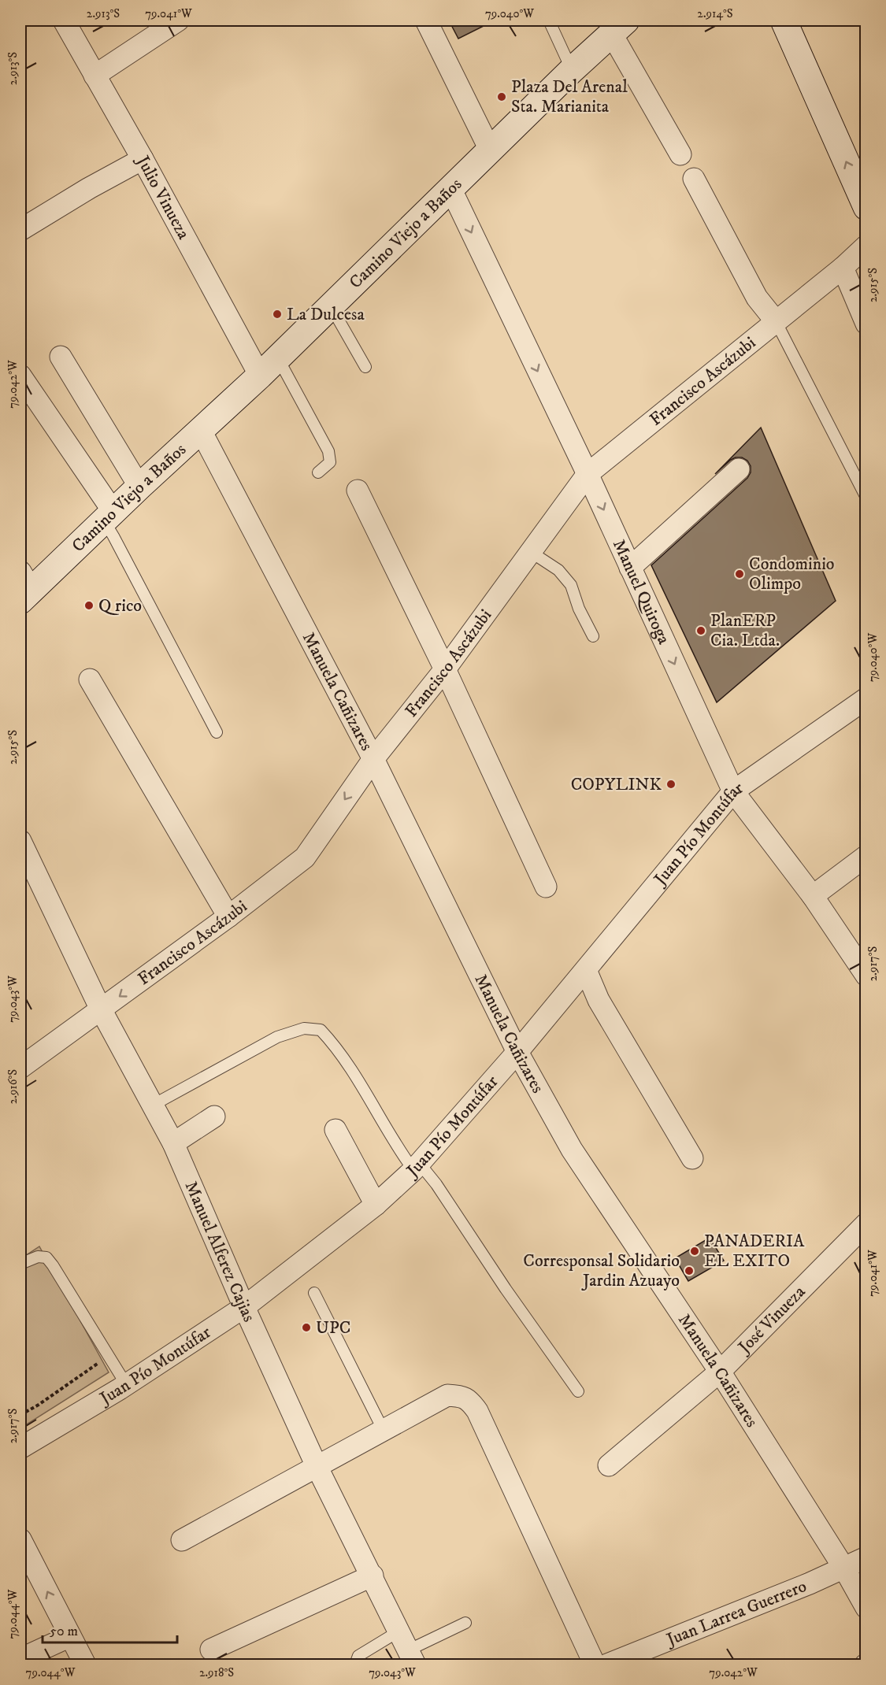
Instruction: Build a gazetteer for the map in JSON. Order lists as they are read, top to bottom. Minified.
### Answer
{"streets":{"street":["Julio Vinueza","Camino Viejo a Baños","Francisco Ascázubi","Manuel Quiroga","Manuela Cañizares","Juan Pío Montúfar","Manuel Alferez Cajias","José Vinueza","Juan Larrea Guerrero"]},"crossings":[["Julio Vinueza","Camino Viejo a Baños"],["Camino Viejo a Baños","Manuel Quiroga"],["Camino Viejo a Baños","Manuela Cañizares"],["Francisco Ascázubi","Manuel Quiroga"],["Francisco Ascázubi","Manuela Cañizares"],["Francisco Ascázubi","Manuel Alferez Cajias"],["Manuel Quiroga","Juan Pío Montúfar"],["Manuela Cañizares","Juan Pío Montúfar"],["Manuela Cañizares","José Vinueza"],["Manuela Cañizares","Juan Larrea Guerrero"],["Juan Pío Montúfar","Manuel Alferez Cajias"]],"one_way":["Manuel Quiroga"],"places":["Plaza Del Arenal Sta. Marianita","La Dulcesa","Condominio Olimpo","Q rico","PlanERP Cia. Ltda.","COPYLINK","PANADERIA EL EXITO","Corresponsal Solidario Jardin Azuayo","UPC"],"scale_bar":"50 m","coordinates":["2.913°S","79.041°W","79.040°W","2.914°S","2.915°S","79.042°W","2.917°S","79.043°W","2.916°S","79.044°W","2.918°S"]}
